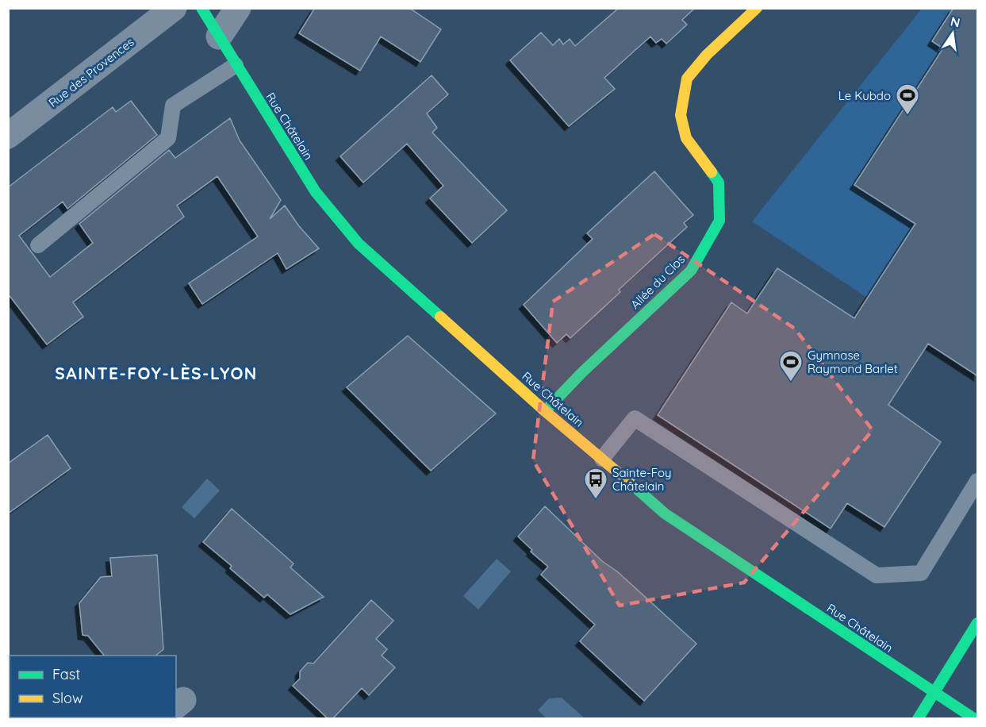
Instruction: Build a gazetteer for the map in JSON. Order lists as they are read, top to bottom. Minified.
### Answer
{"streets":{"street":["Rue des Provences","Rue Châtelain","Allée du Clos"]},"crossings":[["Rue Châtelain","Allée du Clos"]],"districts":["SAINTE-FOY-LÈS-LYON"],"places":{"sports":["Le Kubdo","Gymnase Raymond Barlet"],"bus stop":["Sainte-Foy Châtelain"]},"legend":["Fast","Slow"],"north":"top"}
